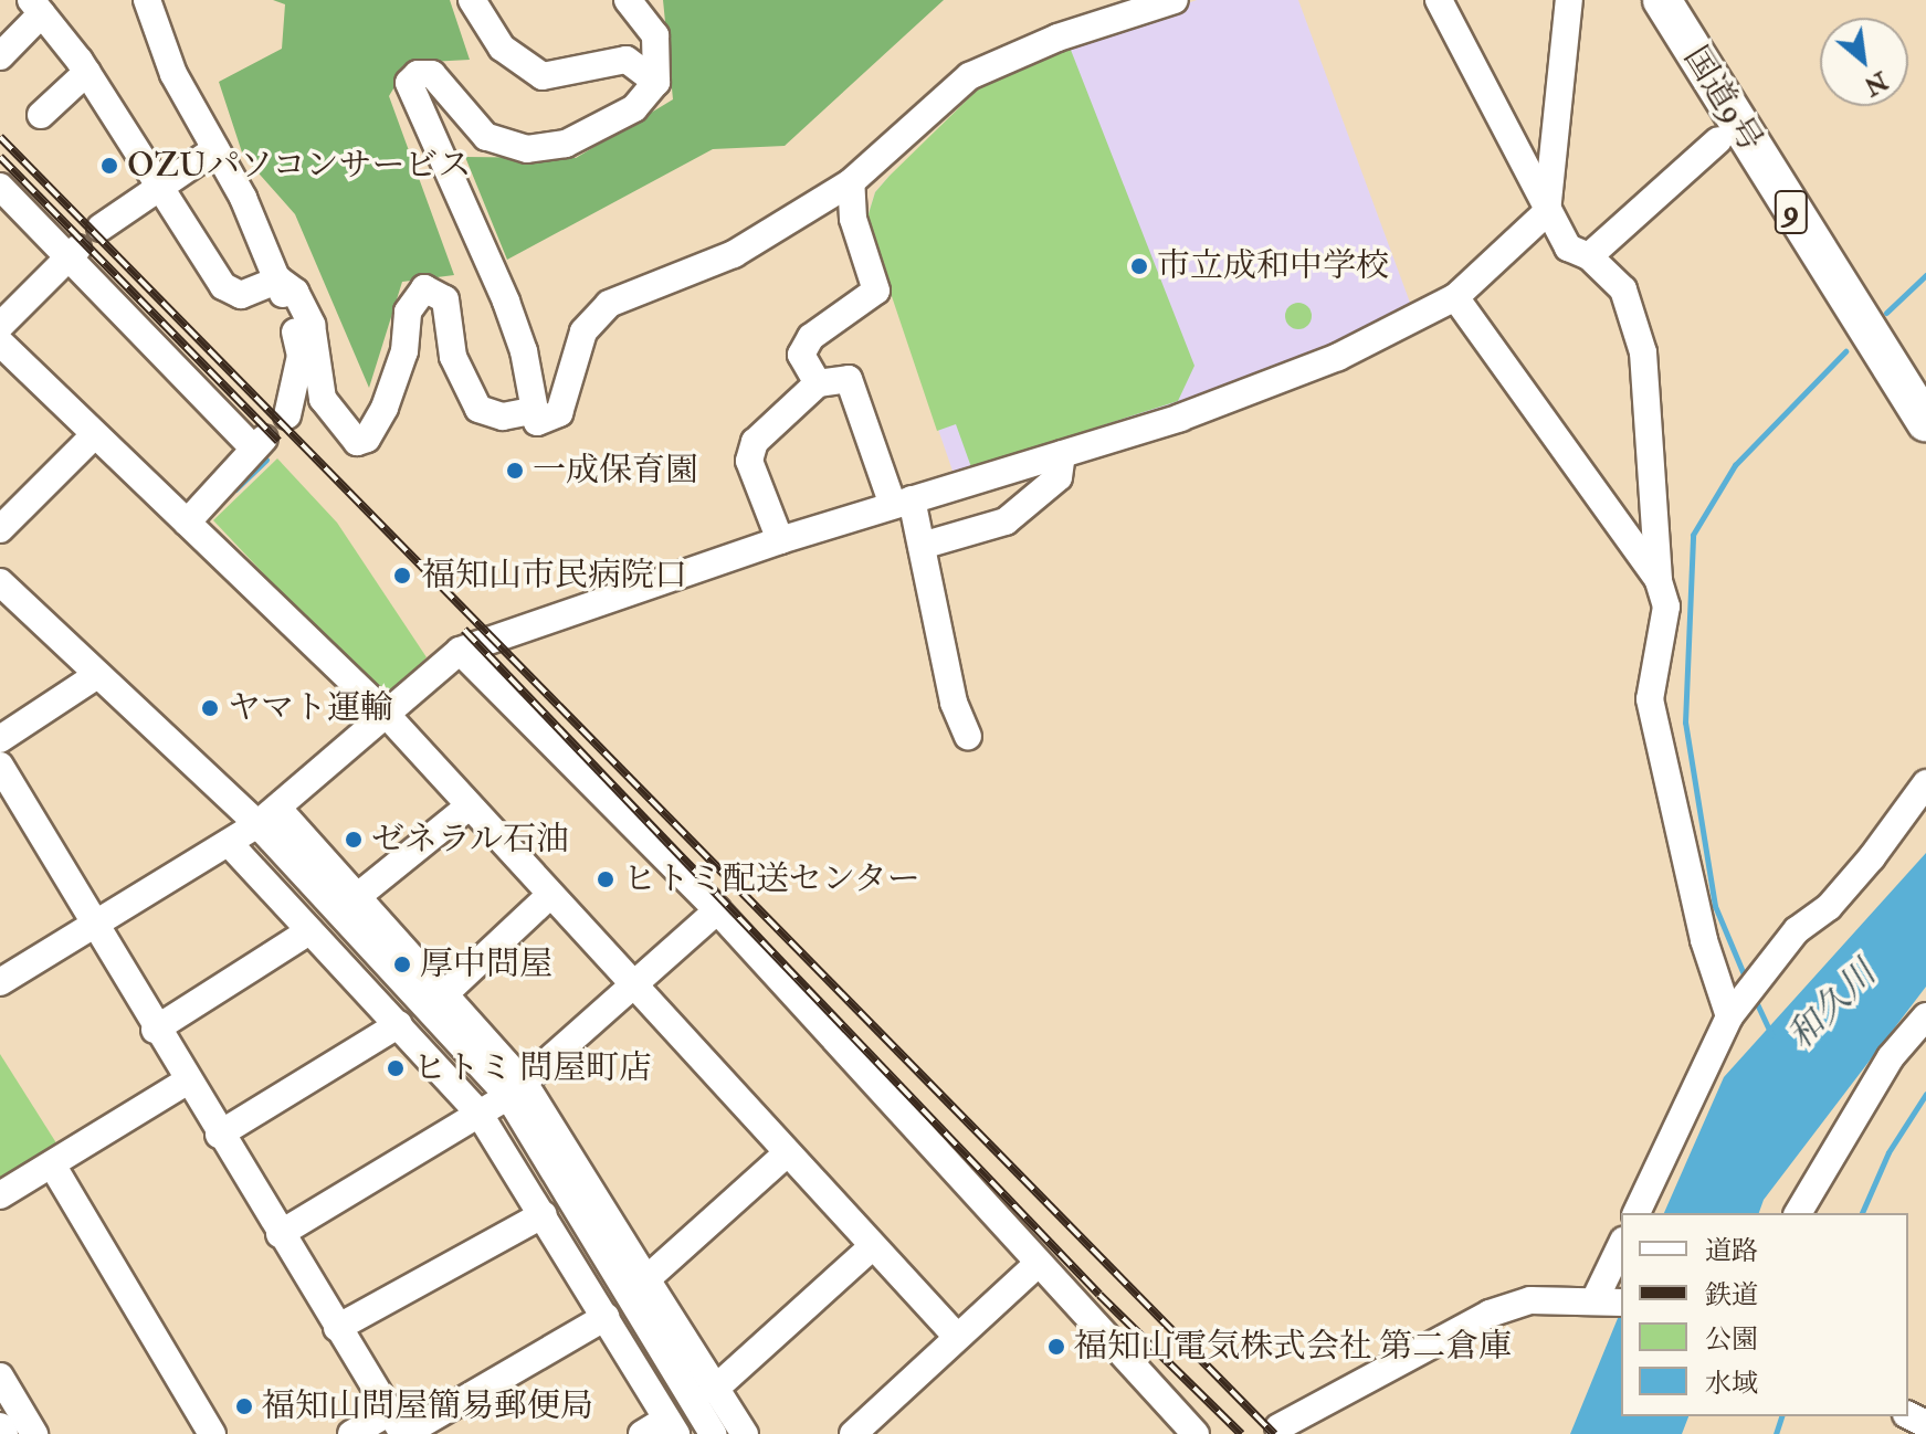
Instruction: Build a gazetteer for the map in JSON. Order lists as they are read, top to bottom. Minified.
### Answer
{"streets":{"highway":["国道9号","9"]},"water":["和久川"],"places":["OZUパソコンサービス","市立成和中学校","一成保育園","福知山市民病院口","ヤマト運輸","ゼネラル石油","ヒトミ配送センター","厚中問屋","ヒトミ 問屋町店","福知山電気株式会社 第二倉庫","福知山問屋簡易郵便局"],"legend":["道路","鉄道","公園","水域"],"north":"bottom right"}
